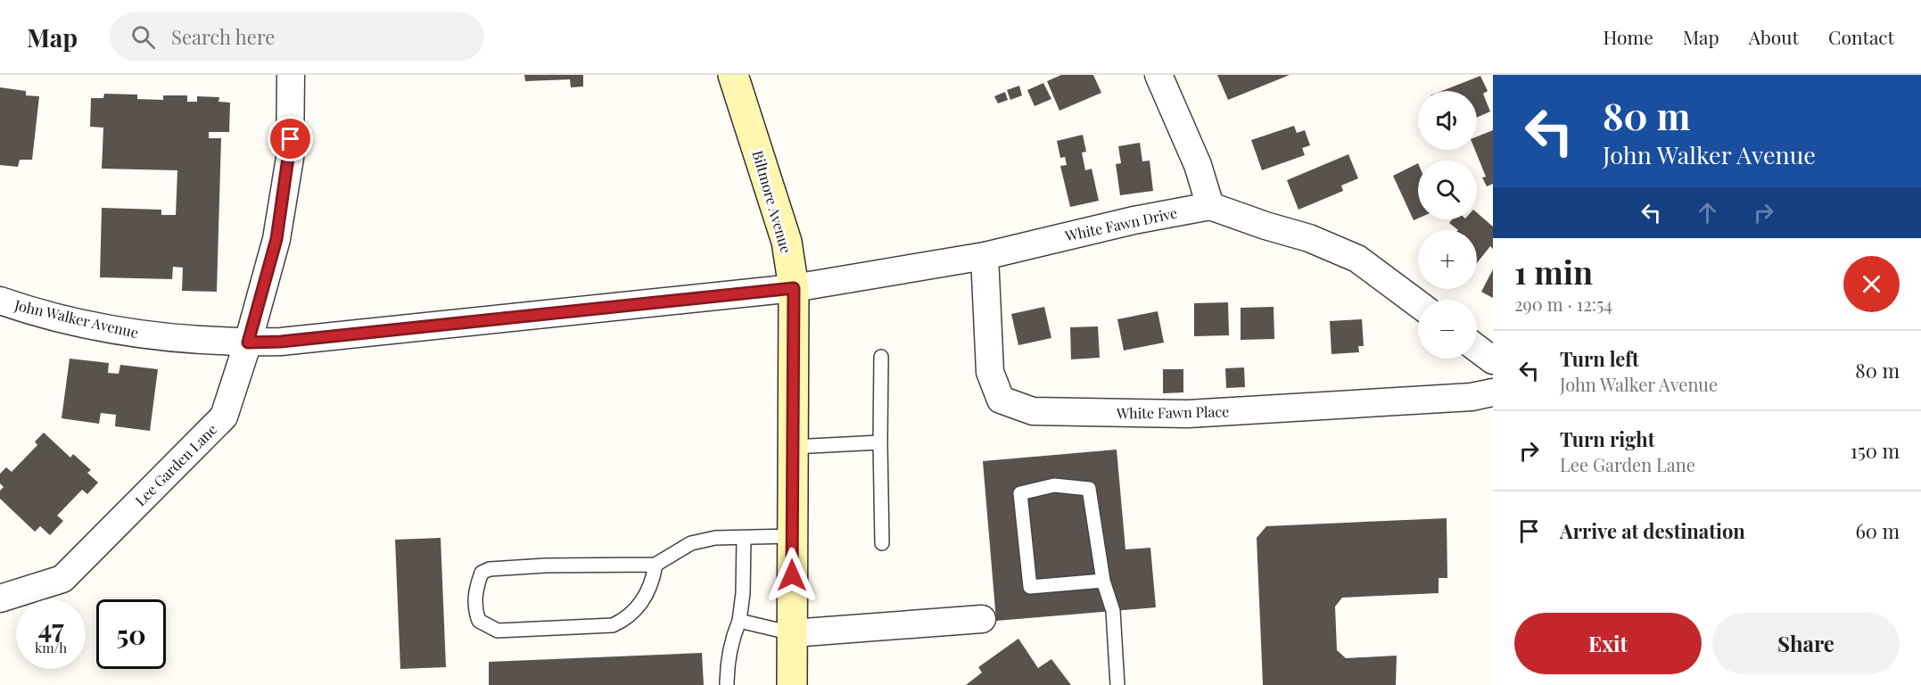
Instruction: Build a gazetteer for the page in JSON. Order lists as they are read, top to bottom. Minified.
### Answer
{"streets":{"main road":["Biltmore Avenue"],"street":["White Fawn Drive","John Walker Avenue","White Fawn Place","Lee Garden Lane"]},"crossings":[["Biltmore Avenue","White Fawn Drive"],["Biltmore Avenue","John Walker Avenue"],["White Fawn Drive","John Walker Avenue"],["White Fawn Drive","White Fawn Place"],["John Walker Avenue","Lee Garden Lane"]],"page":{"header":"Map","search":"Search here","nav":["Home","Map","About","Contact"],"turn":["80 m","John Walker Avenue"],"map_buttons":["+","−"],"heading":["1 min","290 m · 12:54"],"list":[{"name":"Turn left","note":"John Walker Avenue","value":"80 m"},{"name":"Turn right","note":"Lee Garden Lane","value":"150 m"},{"name":"Arrive at destination","value":"60 m"}],"speed":"47 km/h","limit":"50","buttons":["Exit","Share"]}}
